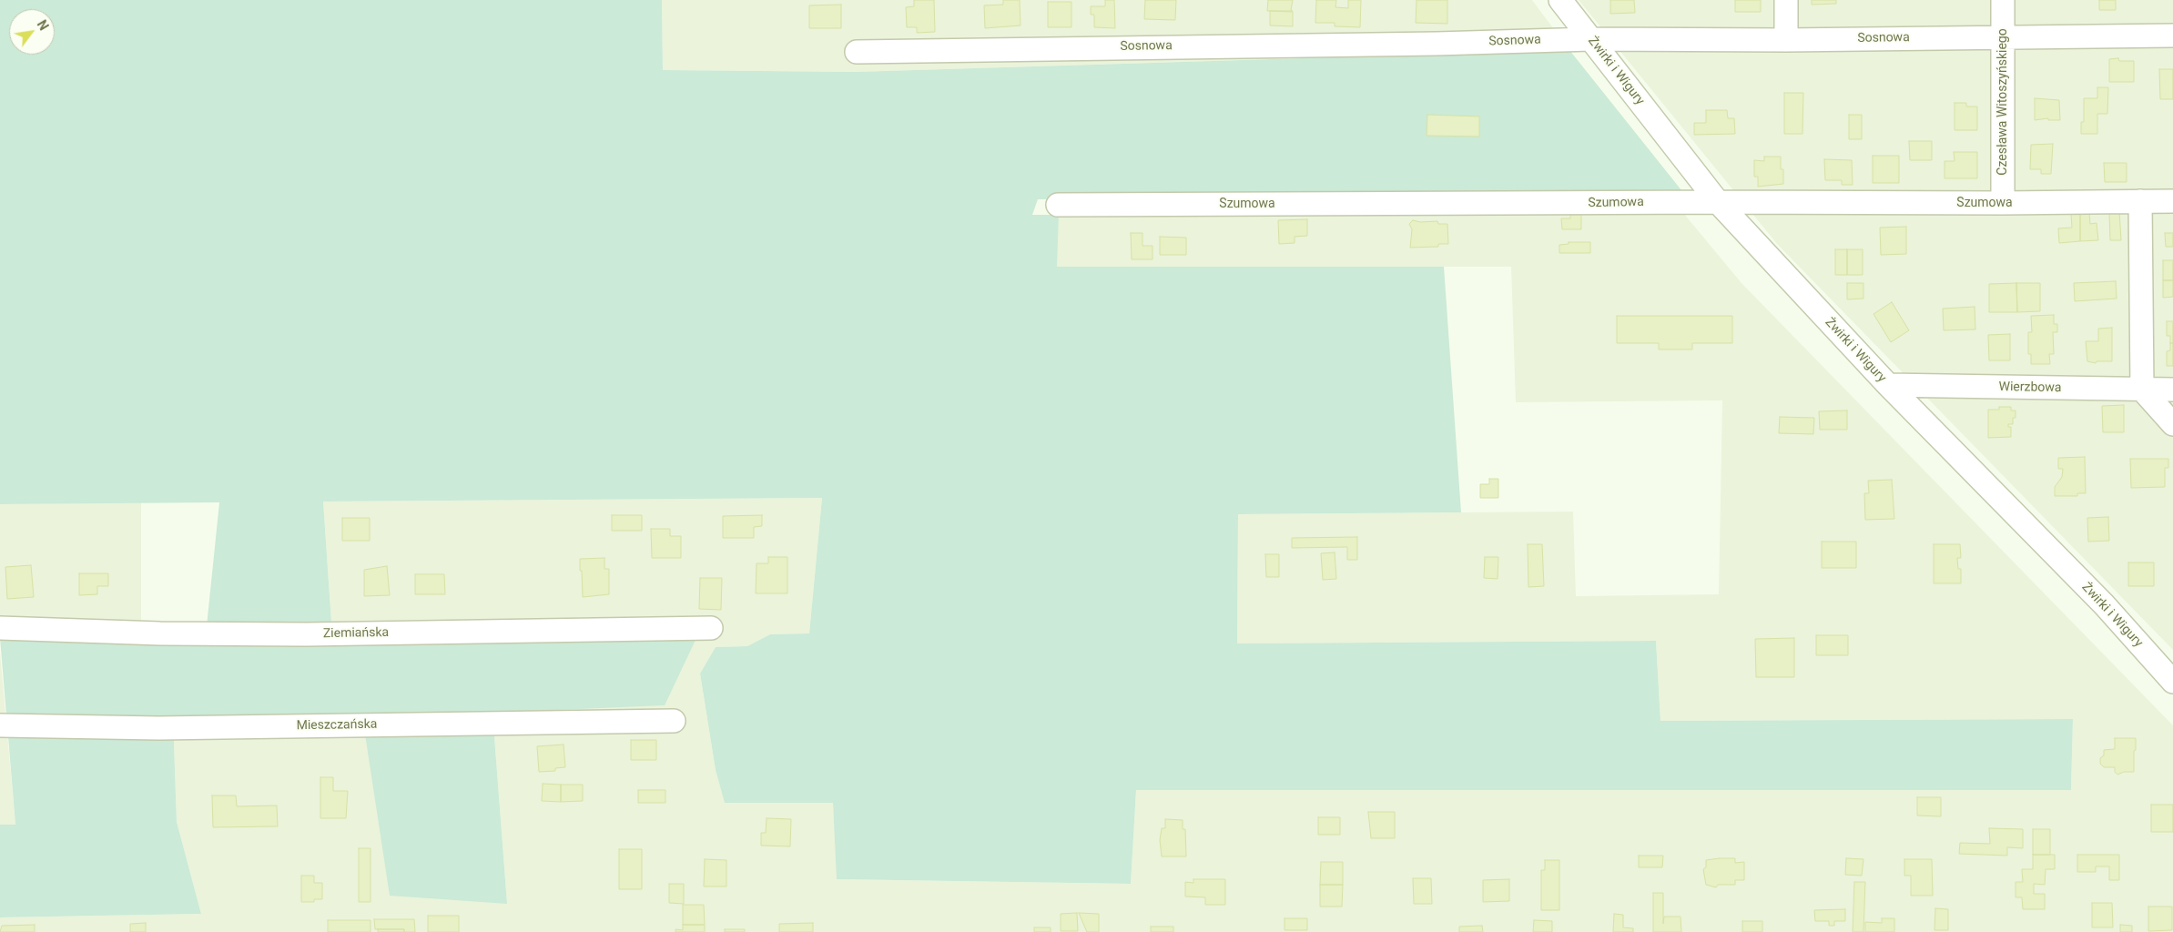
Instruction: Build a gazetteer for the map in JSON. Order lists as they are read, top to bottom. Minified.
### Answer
{"streets":{"street":["Sosnowa","Żwirki i Wigury","Czesława Witoszyńskiego","Szumowa","Wierzbowa","Ziemiańska","Mieszczańska"]},"crossings":[["Sosnowa","Żwirki i Wigury"],["Sosnowa","Czesława Witoszyńskiego"],["Żwirki i Wigury","Szumowa"],["Żwirki i Wigury","Wierzbowa"],["Czesława Witoszyńskiego","Szumowa"]],"north":"top right"}
